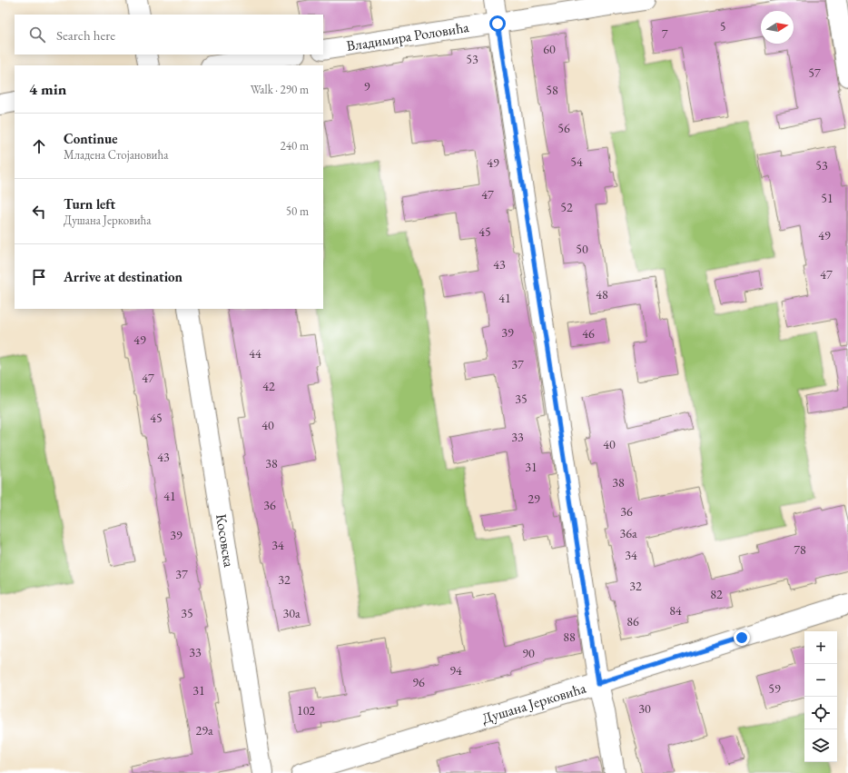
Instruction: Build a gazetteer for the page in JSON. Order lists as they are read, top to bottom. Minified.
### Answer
{"streets":{"street":["Владимира Роловића","Косовска","Душана Јерковића"]},"house_numbers":["5","7","60","53","57","9","58","56","54","49","53","47","51","52","45","49","50","43","47","48","41","39","46","49","44","37","47","42","35","45","40","33","40","43","38","31","38","41","29","36","36","36a","39","34","78","34","37","32","32","82","84","35","30a","86","88","33","90","94","96","59","31","30","102","29a"],"north":"right","page":{"search":"Search here","heading":["4 min","Walk · 290 m"],"list":[["Continue","Младена Стојановића","240 m"],["Turn left","Душана Јерковића","50 m"],"Arrive at destination"],"map_buttons":["+","−"]}}
